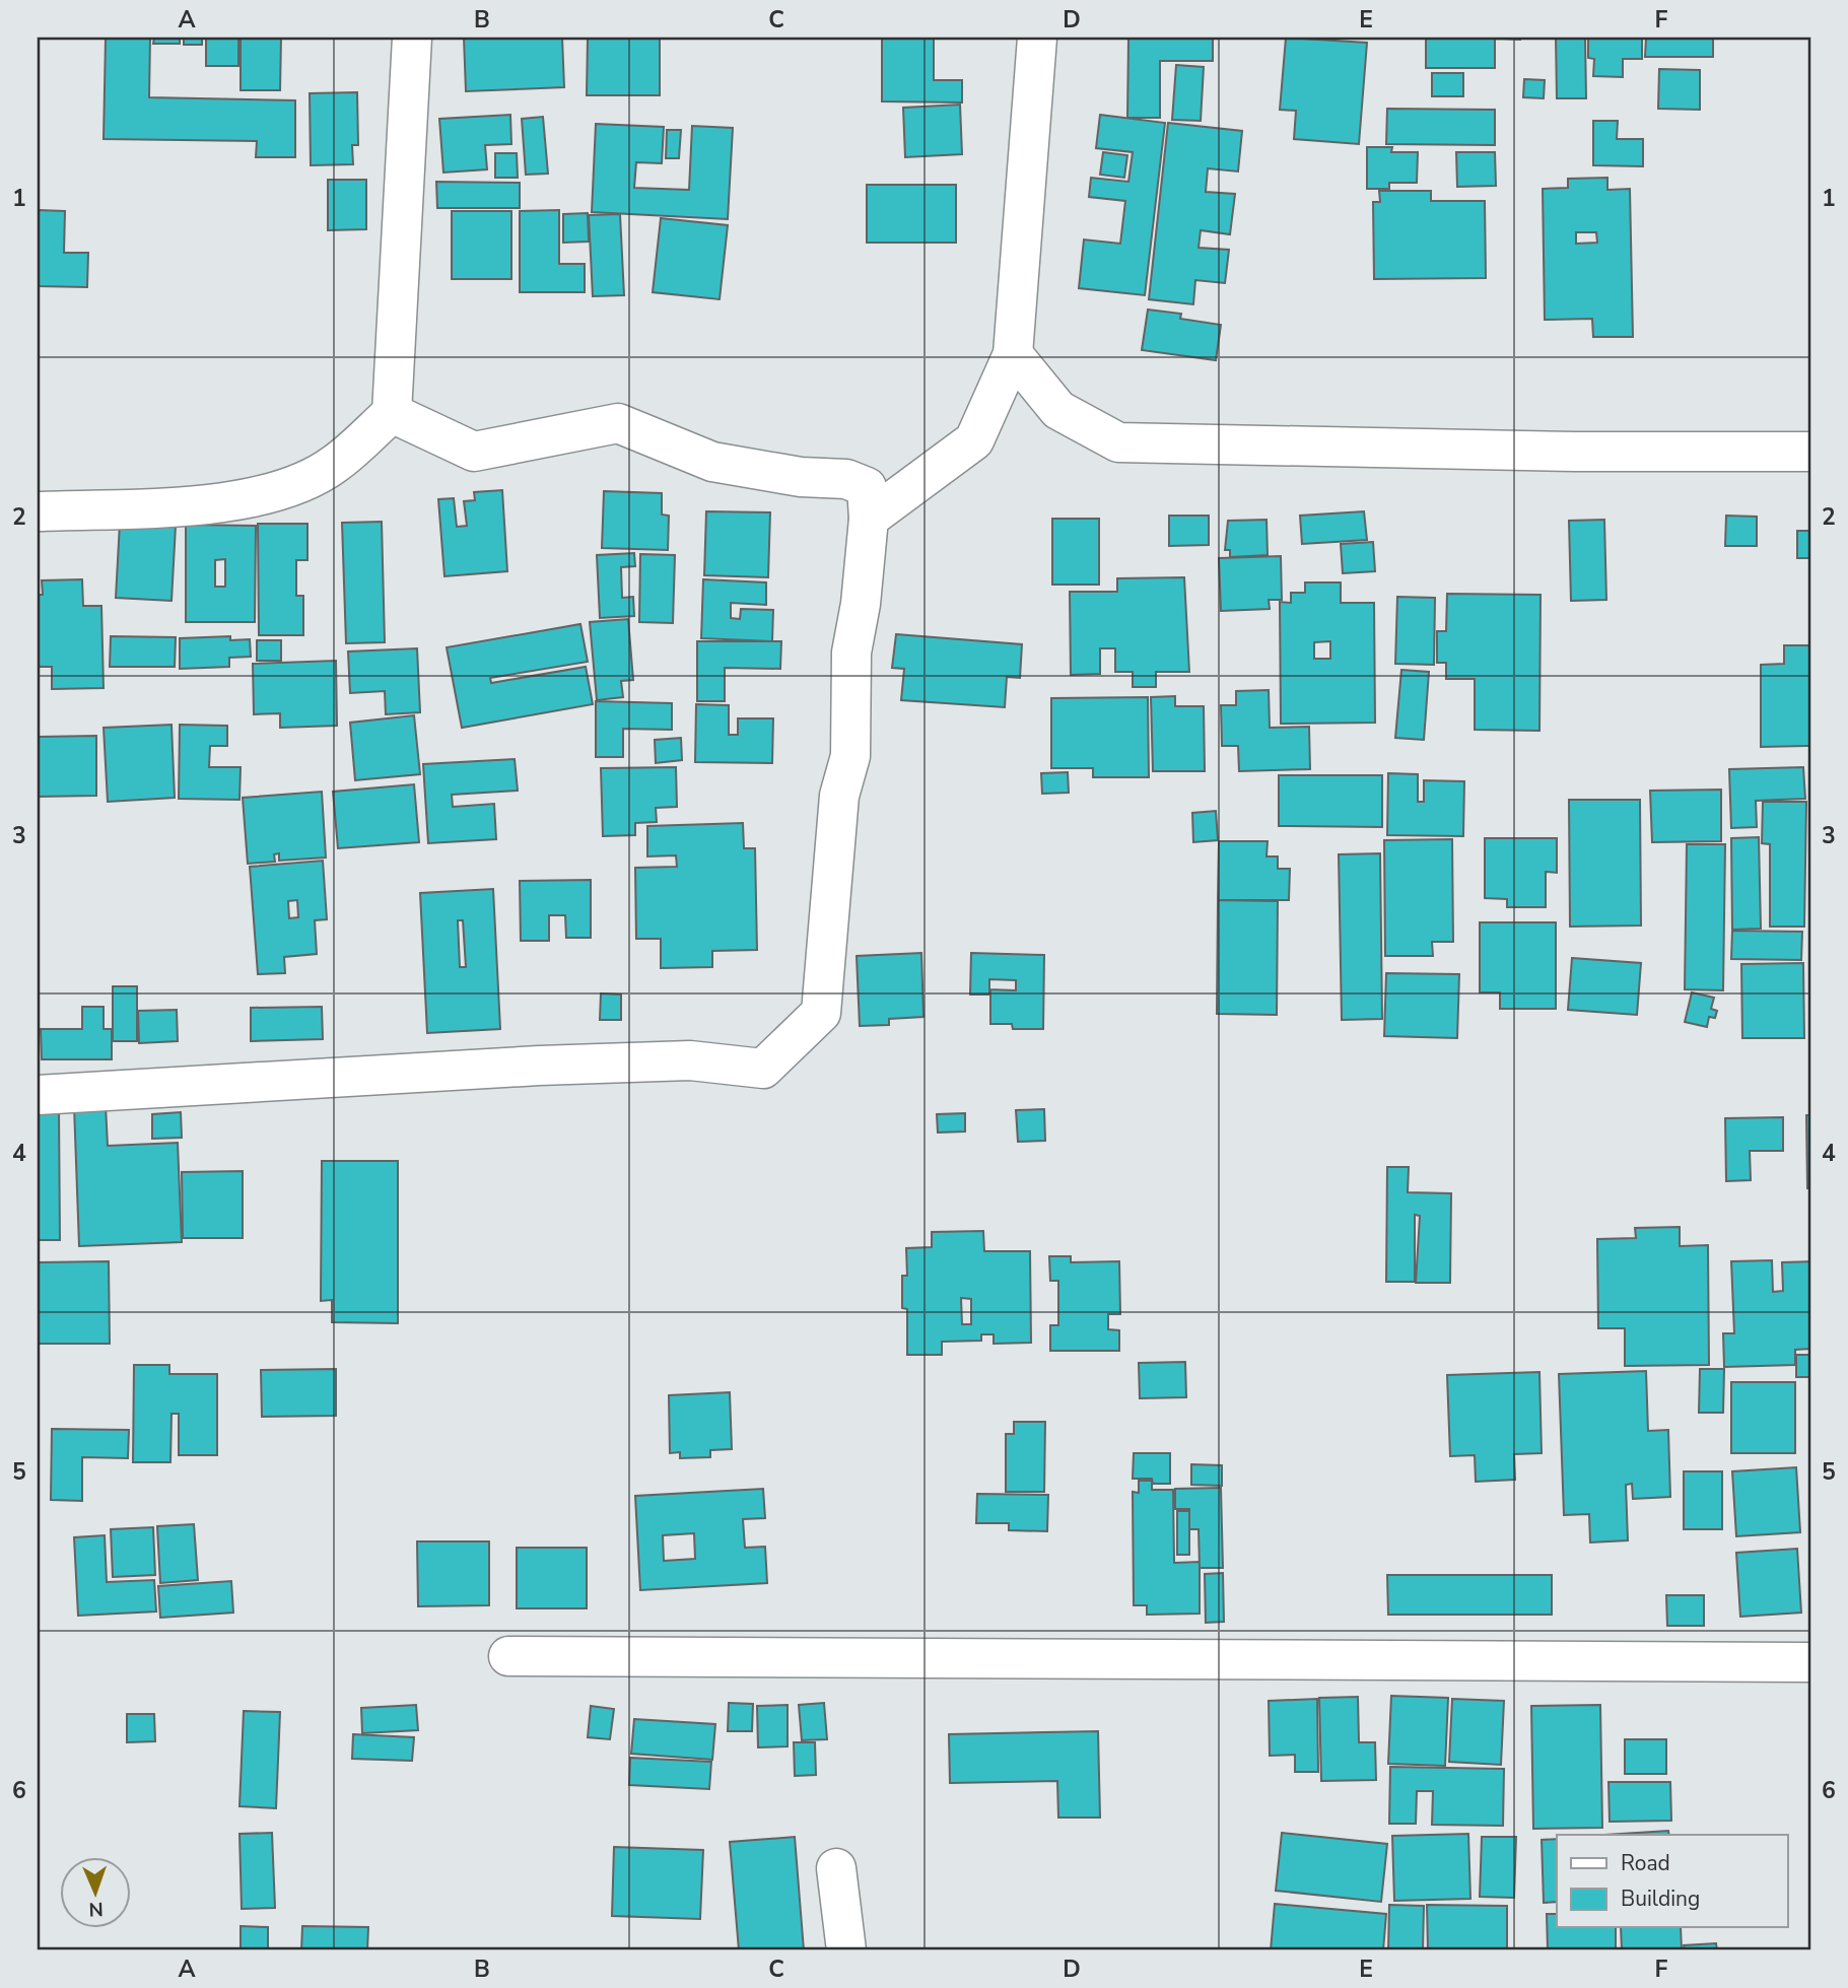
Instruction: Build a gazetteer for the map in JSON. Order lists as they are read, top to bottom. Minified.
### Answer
{"legend":["Road","Building"],"north":"bottom","grid":{"columns":["A","B","C","D","E","F"],"rows":["1","2","3","4","5","6"]}}
